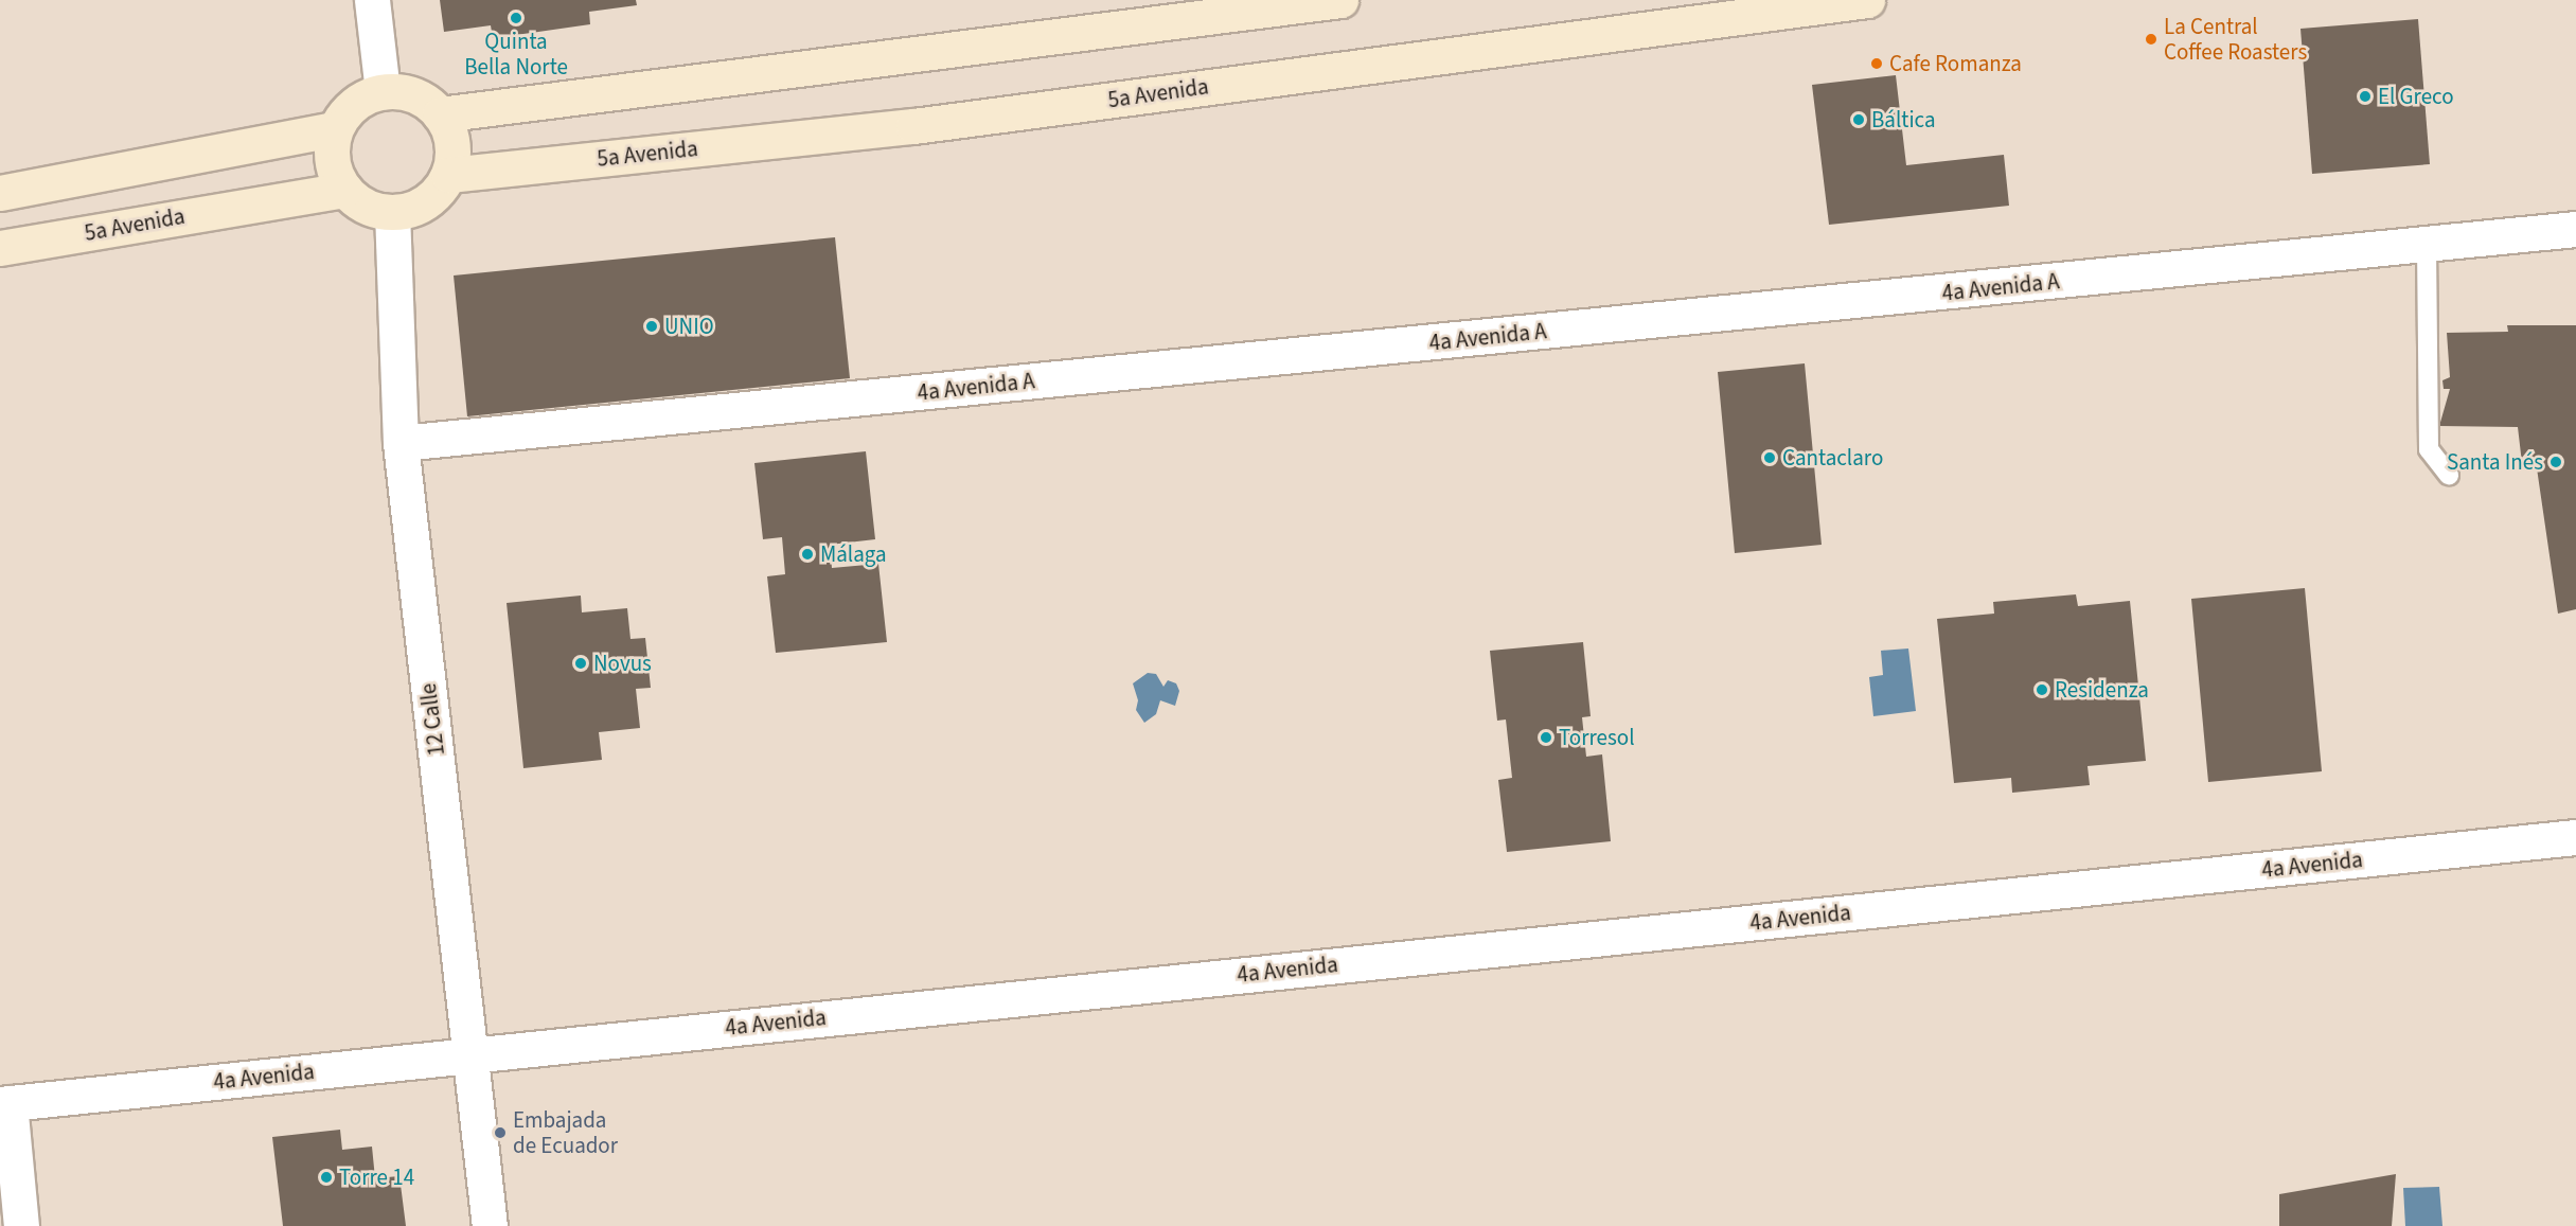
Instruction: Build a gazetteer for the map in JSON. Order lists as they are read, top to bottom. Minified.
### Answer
{"streets":{"street":["5a Avenida","4a Avenida A","12 Calle","4a Avenida"]},"crossings":[["5a Avenida","12 Calle"],["4a Avenida A","12 Calle"],["12 Calle","4a Avenida"]],"places":["Quinta Bella Norte","La Central Coffee Roasters","Cafe Romanza","El Greco","Báltica","UNIO","Cantaclaro","Santa Inés","Málaga","Novus","Residenza","Torresol","Embajada de Ecuador","Torre 14"]}
